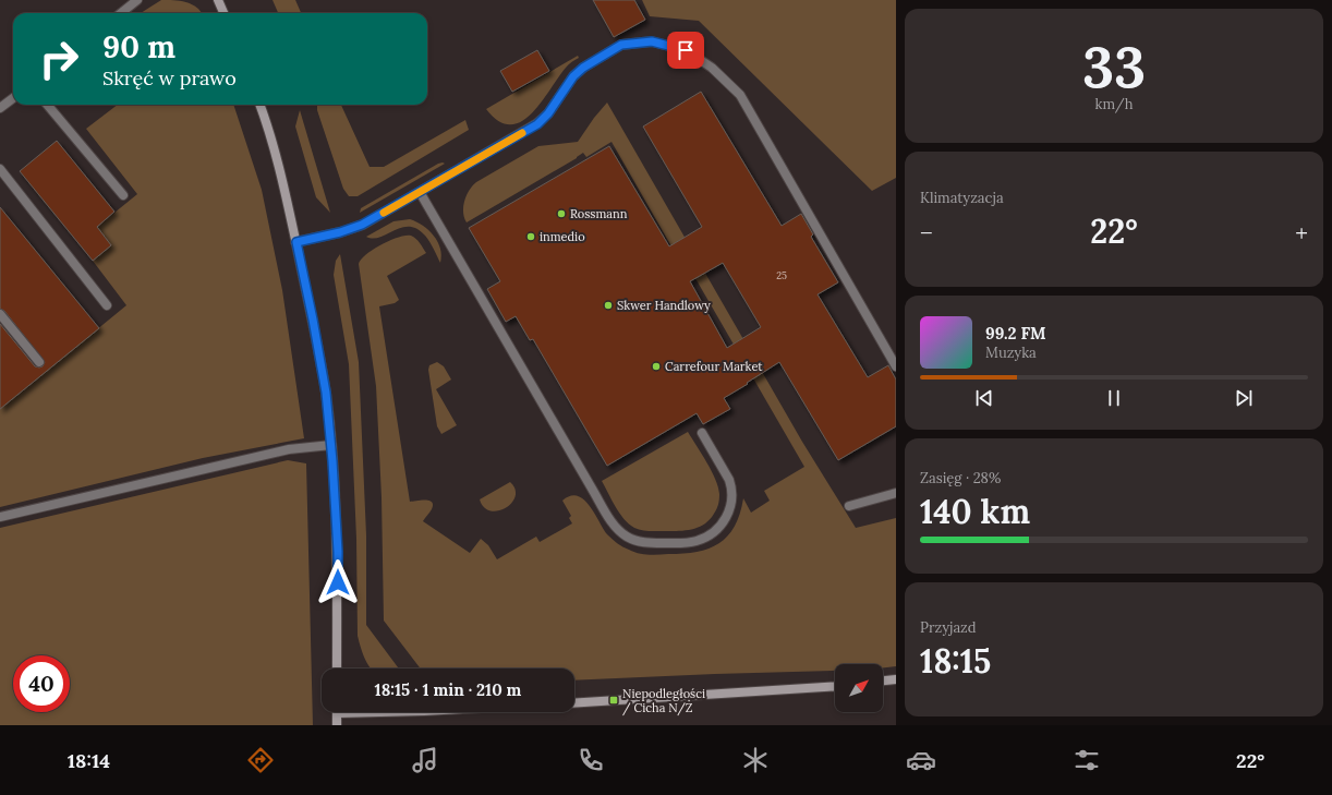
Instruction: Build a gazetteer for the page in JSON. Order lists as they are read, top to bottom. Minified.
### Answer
{"places":{"other":["Rossmann","inmedio","Skwer Handlowy","Carrefour Market"],"transit":["Niepodległości / Cicha N/Ż"]},"house_numbers":["25"],"north":"top right","page":{"tile":[["33","km/h"],"Klimatyzacja",["Zasięg · 28%","140 km"],["Przyjazd","18:15"]],"turn":["90 m","Skręć w prawo"],"heat":["−","22°","+"],"song":["99.2 FM","Muzyka"],"limit":"40","trip":"18:15 · 1 min · 210 m","tabs":["18:14","22°"]}}
